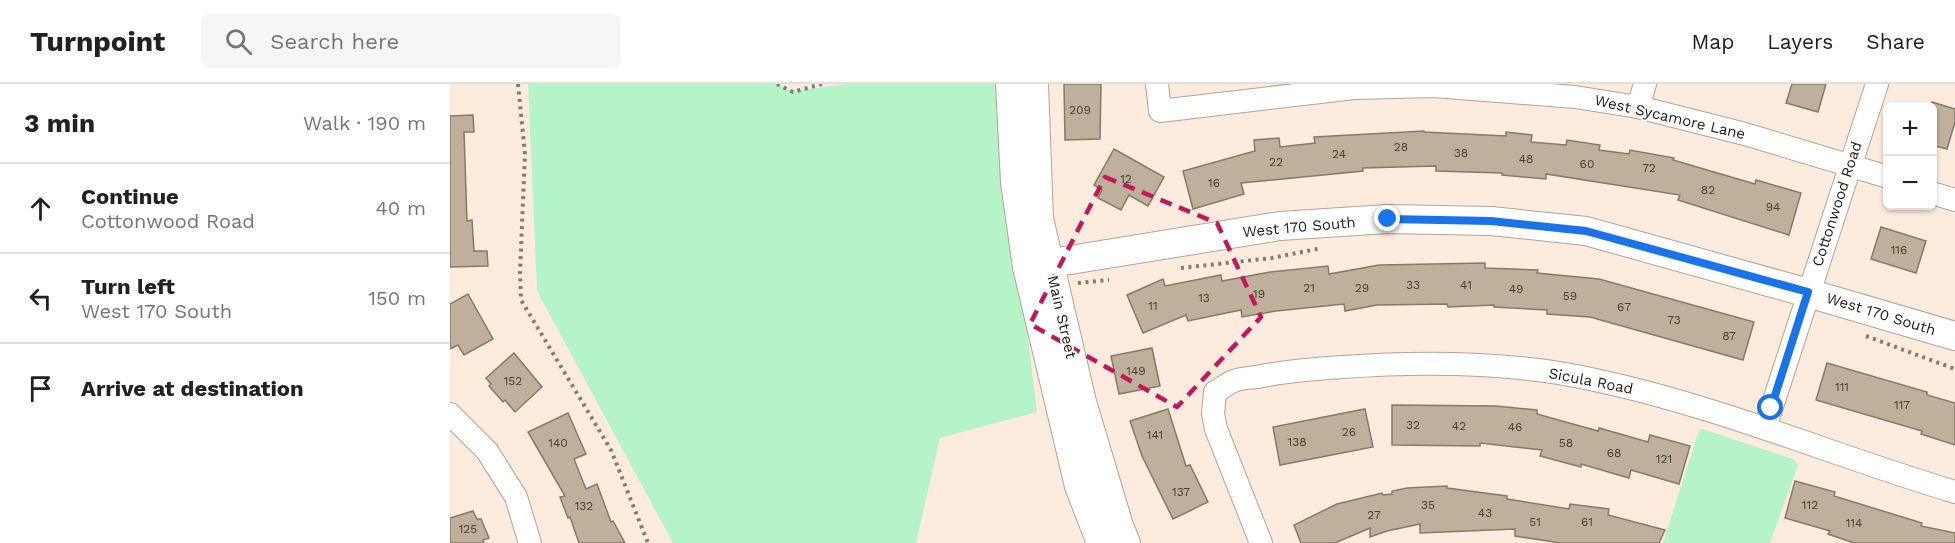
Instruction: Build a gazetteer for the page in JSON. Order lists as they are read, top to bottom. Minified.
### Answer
{"streets":{"street":["West Sycamore Lane","Cottonwood Road","West 170 South","Main Street","Sicula Road"]},"crossings":[["West Sycamore Lane","Cottonwood Road"],["Cottonwood Road","West 170 South"],["Cottonwood Road","Sicula Road"],["West 170 South","Main Street"]],"house_numbers":["209","28","38","24","48","22","60","72","12","16","82","94","116","33","41","21","29","49","19","59","13","11","67","73","87","149","152","111","117","32","42","46","26","141","138","140","58","68","121","137","35","112","132","43","27","51","61","114","125"],"page":{"header":"Turnpoint","search":"Search here","nav":["Map","Layers","Share"],"heading":["3 min","Walk · 190 m"],"map_buttons":["+","−"],"list":[["Continue","Cottonwood Road","40 m"],["Turn left","West 170 South","150 m"],"Arrive at destination"]}}
